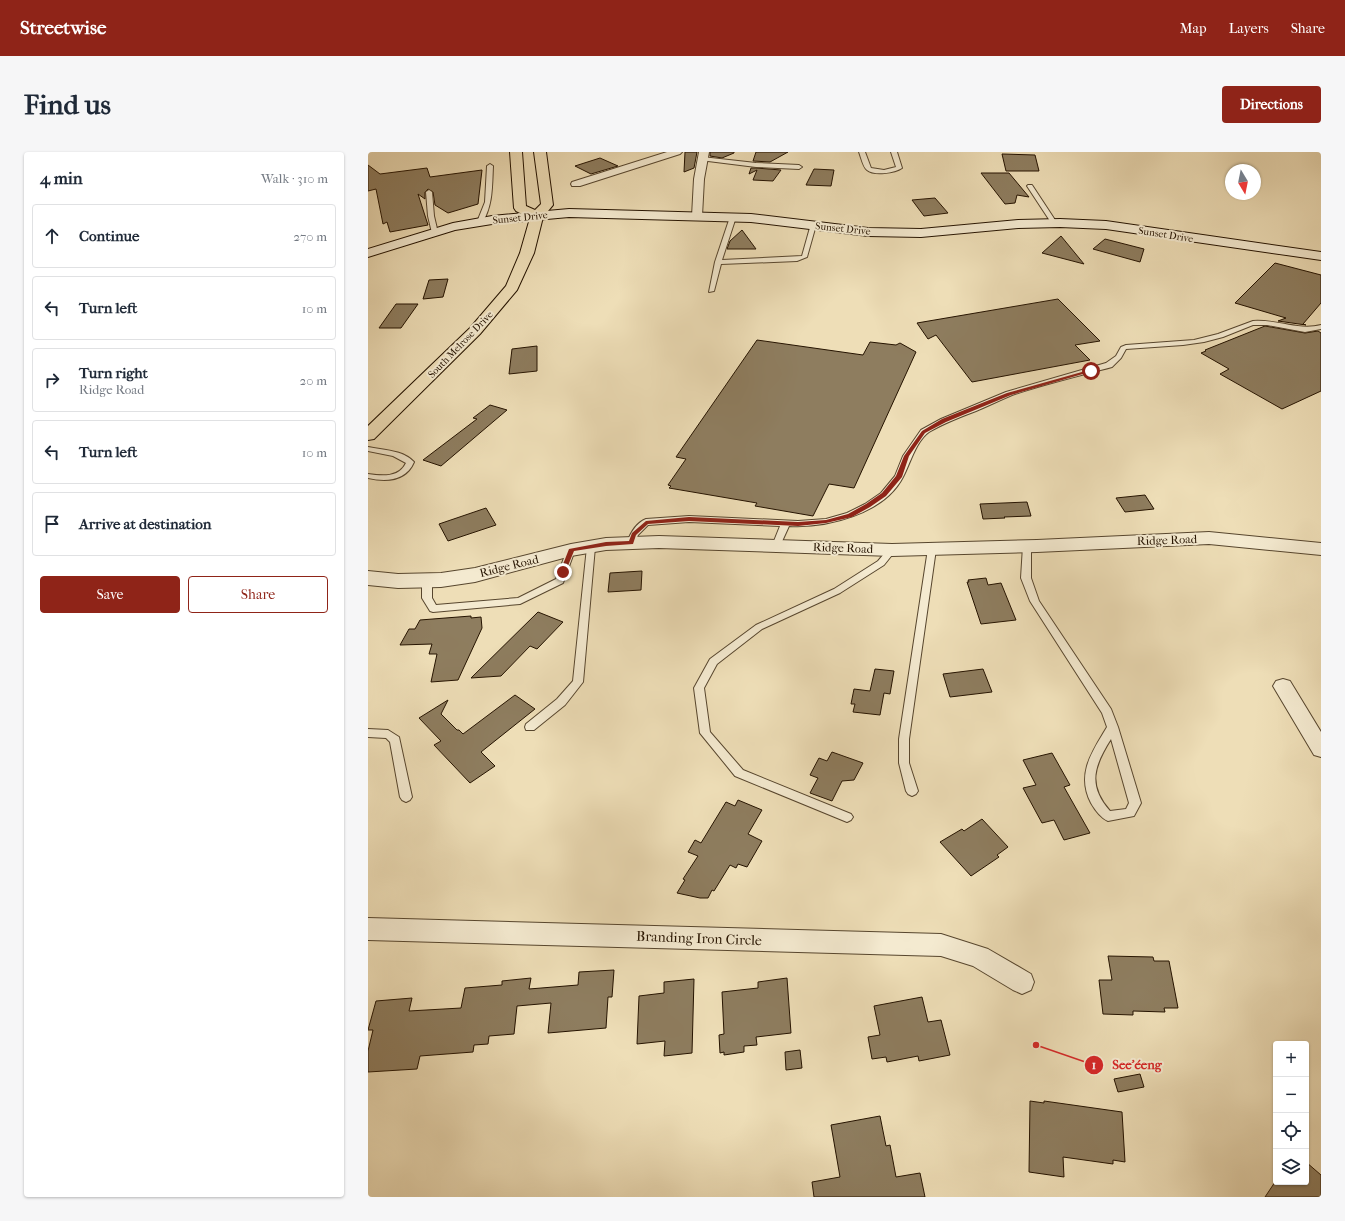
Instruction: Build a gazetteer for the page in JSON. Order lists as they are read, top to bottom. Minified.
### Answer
{"streets":{"main road":["Sunset Drive","South Melrose Drive","Ridge Road"],"street":["Branding Iron Circle"]},"crossings":[["Sunset Drive","South Melrose Drive"]],"places":["See'éeng"],"north":"bottom","page":{"header":"Streetwise","nav":["Map","Layers","Share"],"buttons":["Directions",["Save","Share"]],"title":"Find us","heading":["4 min","Walk · 310 m"],"list":[["Continue","270 m"],["Turn left","10 m"],["Turn right","Ridge Road","20 m"],["Turn left","10 m"],"Arrive at destination"],"map_buttons":["+","−"]}}
